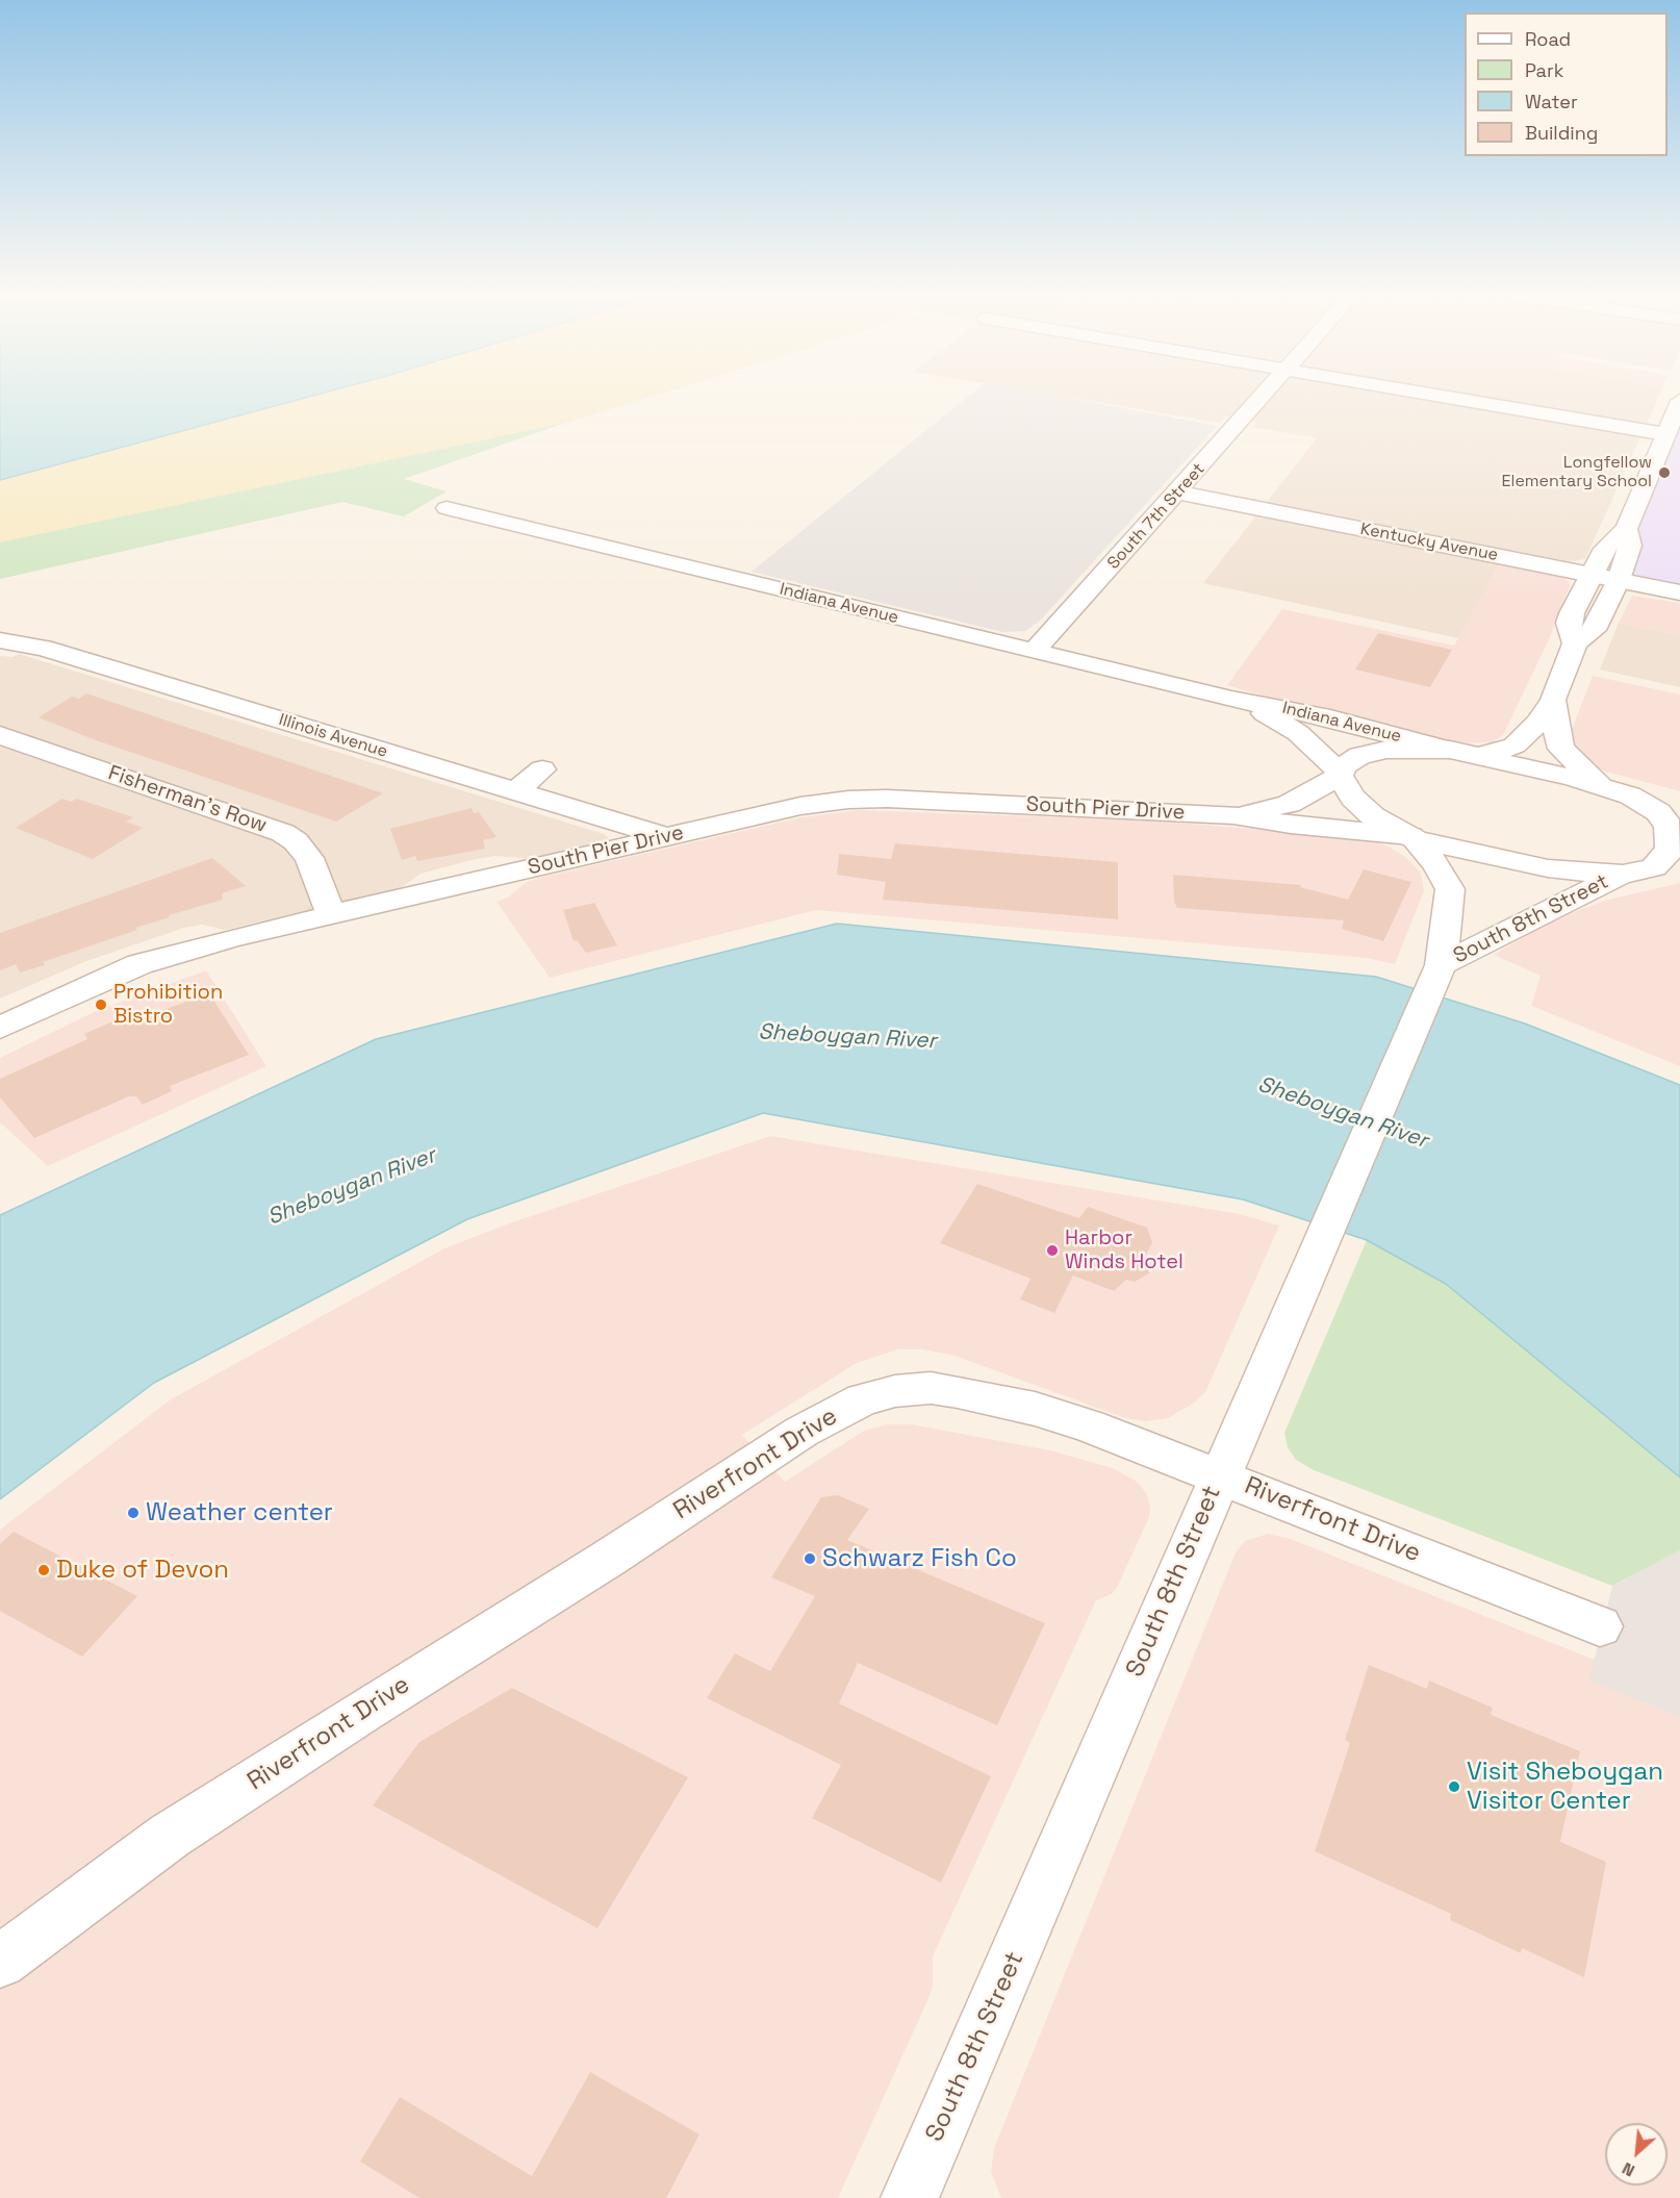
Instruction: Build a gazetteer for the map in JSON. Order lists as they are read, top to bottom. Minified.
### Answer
{"streets":{"street":["South 7th Street","Kentucky Avenue","Indiana Avenue","Illinois Avenue","Fisherman's Row","South Pier Drive","South 8th Street","Riverfront Drive"]},"crossings":[["South 7th Street","Kentucky Avenue"],["South 7th Street","Indiana Avenue"],["Indiana Avenue","South Pier Drive"],["Indiana Avenue","South 8th Street"],["Illinois Avenue","South Pier Drive"],["Fisherman's Row","South Pier Drive"],["South Pier Drive","South 8th Street"],["South 8th Street","Riverfront Drive"]],"water":["Sheboygan River"],"places":["Longfellow Elementary School","Prohibition Bistro","Harbor Winds Hotel","Weather center","Schwarz Fish Co","Duke of Devon","Visit Sheboygan Visitor Center"],"legend":["Road","Park","Water","Building"],"north":"bottom left"}
